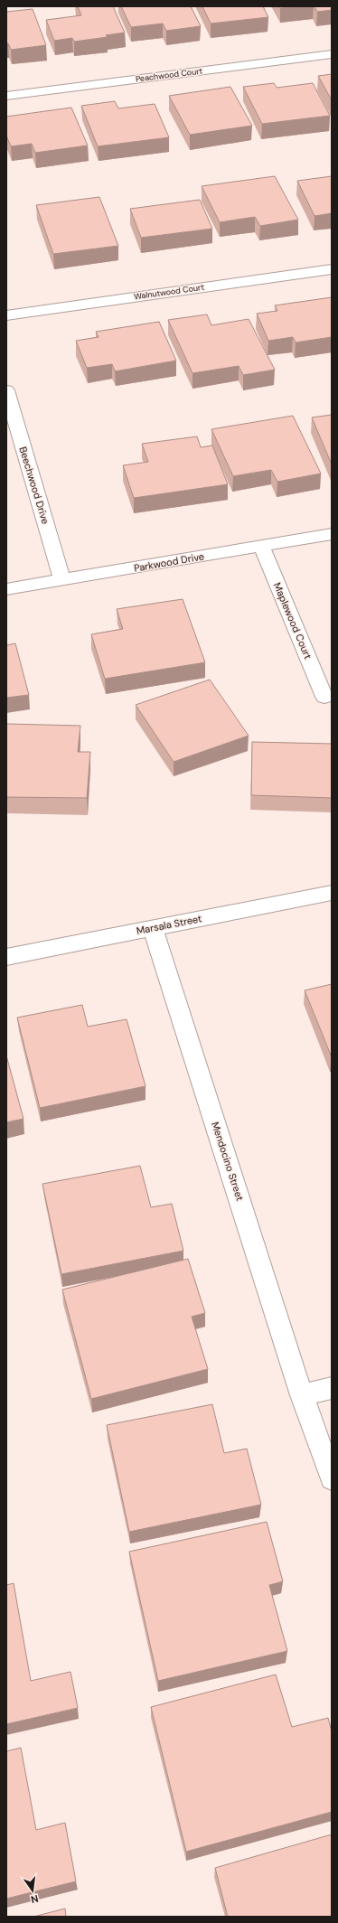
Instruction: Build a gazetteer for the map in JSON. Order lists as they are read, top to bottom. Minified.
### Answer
{"streets":{"street":["Peachwood Court","Walnutwood Court","Beechwood Drive","Parkwood Drive","Maplewood Court","Marsala Street","Mendocino Street"]},"crossings":[["Beechwood Drive","Parkwood Drive"],["Parkwood Drive","Maplewood Court"],["Marsala Street","Mendocino Street"]],"north":"bottom"}
